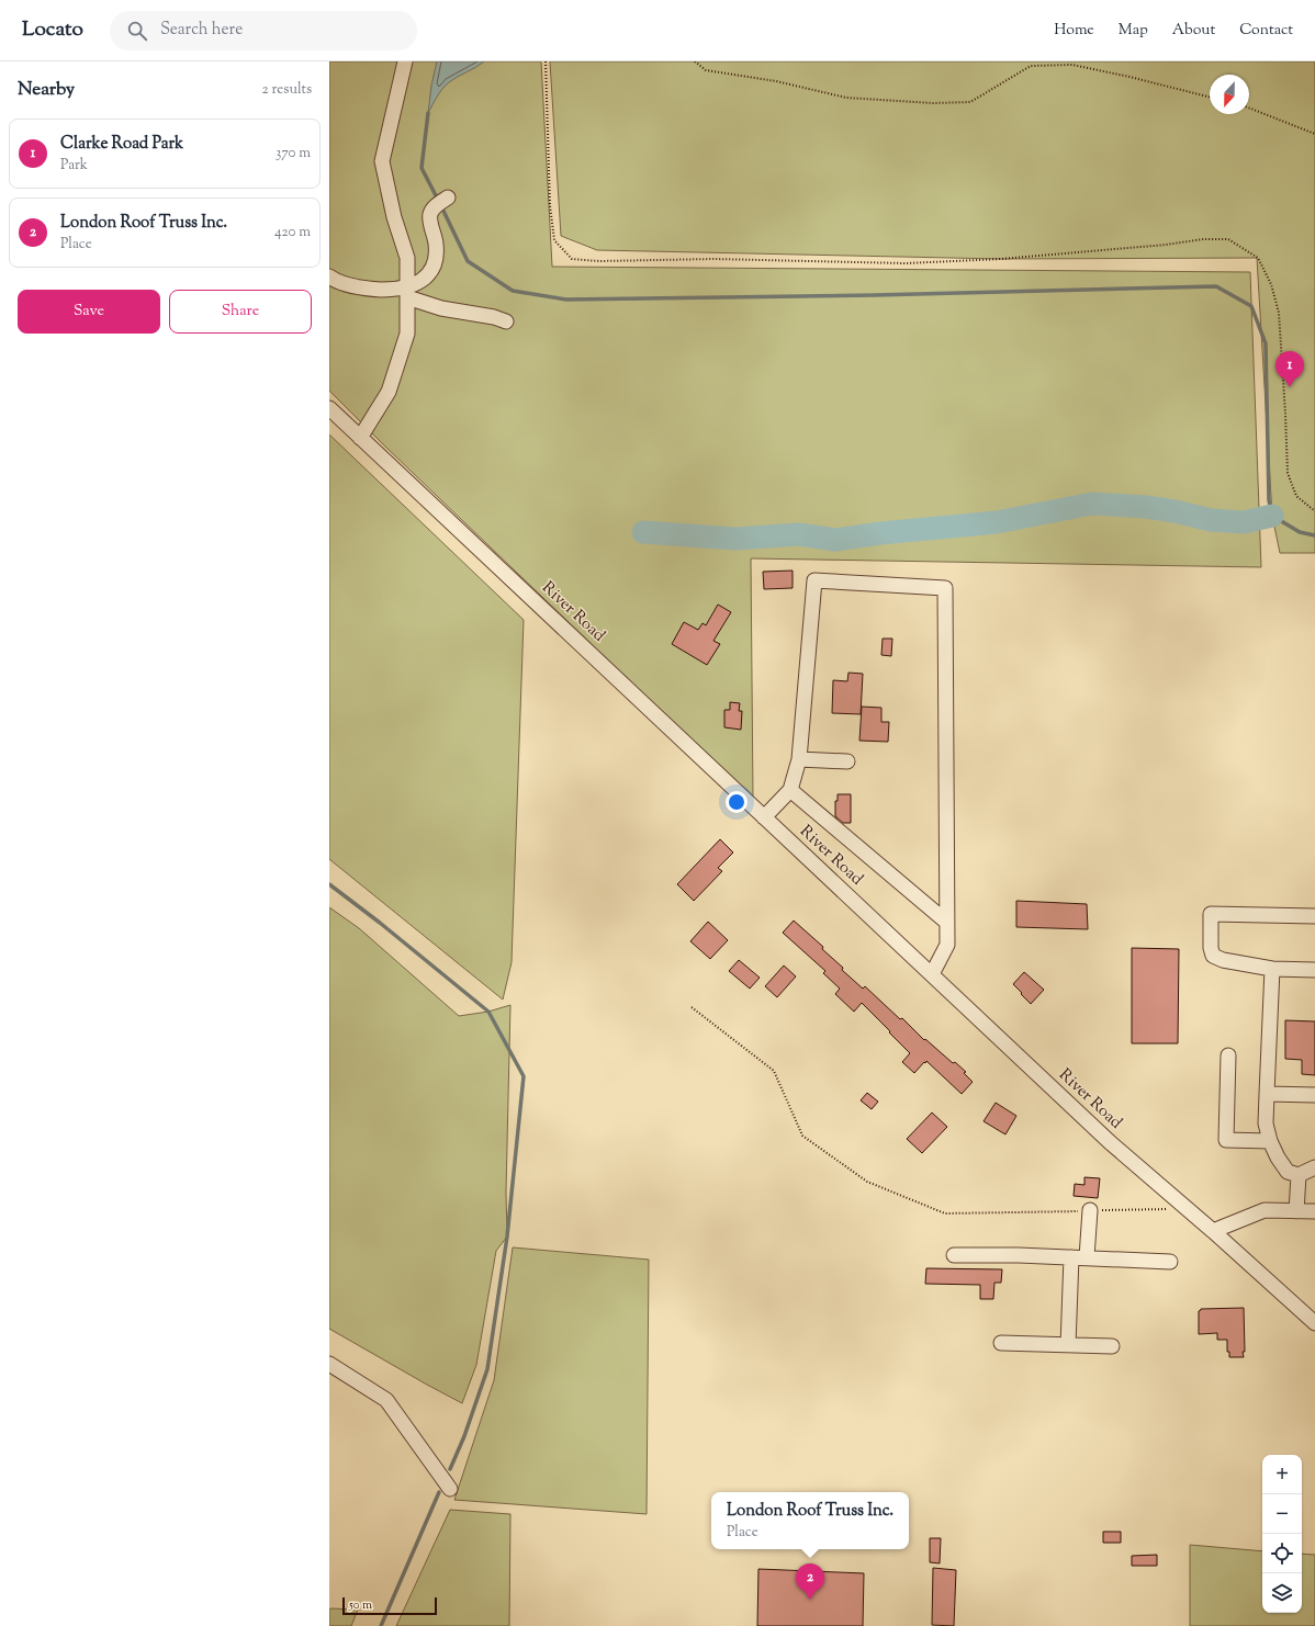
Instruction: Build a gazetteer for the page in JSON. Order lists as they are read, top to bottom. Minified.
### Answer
{"streets":{"street":["River Road"]},"scale_bar":"50 m","north":"bottom","page":{"header":"Locato","search":"Search here","nav":["Home","Map","About","Contact"],"heading":["Nearby","2 results"],"list":[{"mark":"1","name":"Clarke Road Park","note":"Park","value":"370 m"},{"mark":"2","name":"London Roof Truss Inc.","note":"Place","value":"420 m"}],"buttons":["Save","Share"],"pins":["1","2"],"map_buttons":["+","−"],"popup":["London Roof Truss Inc.","Place"],"scale":"50 m"}}
